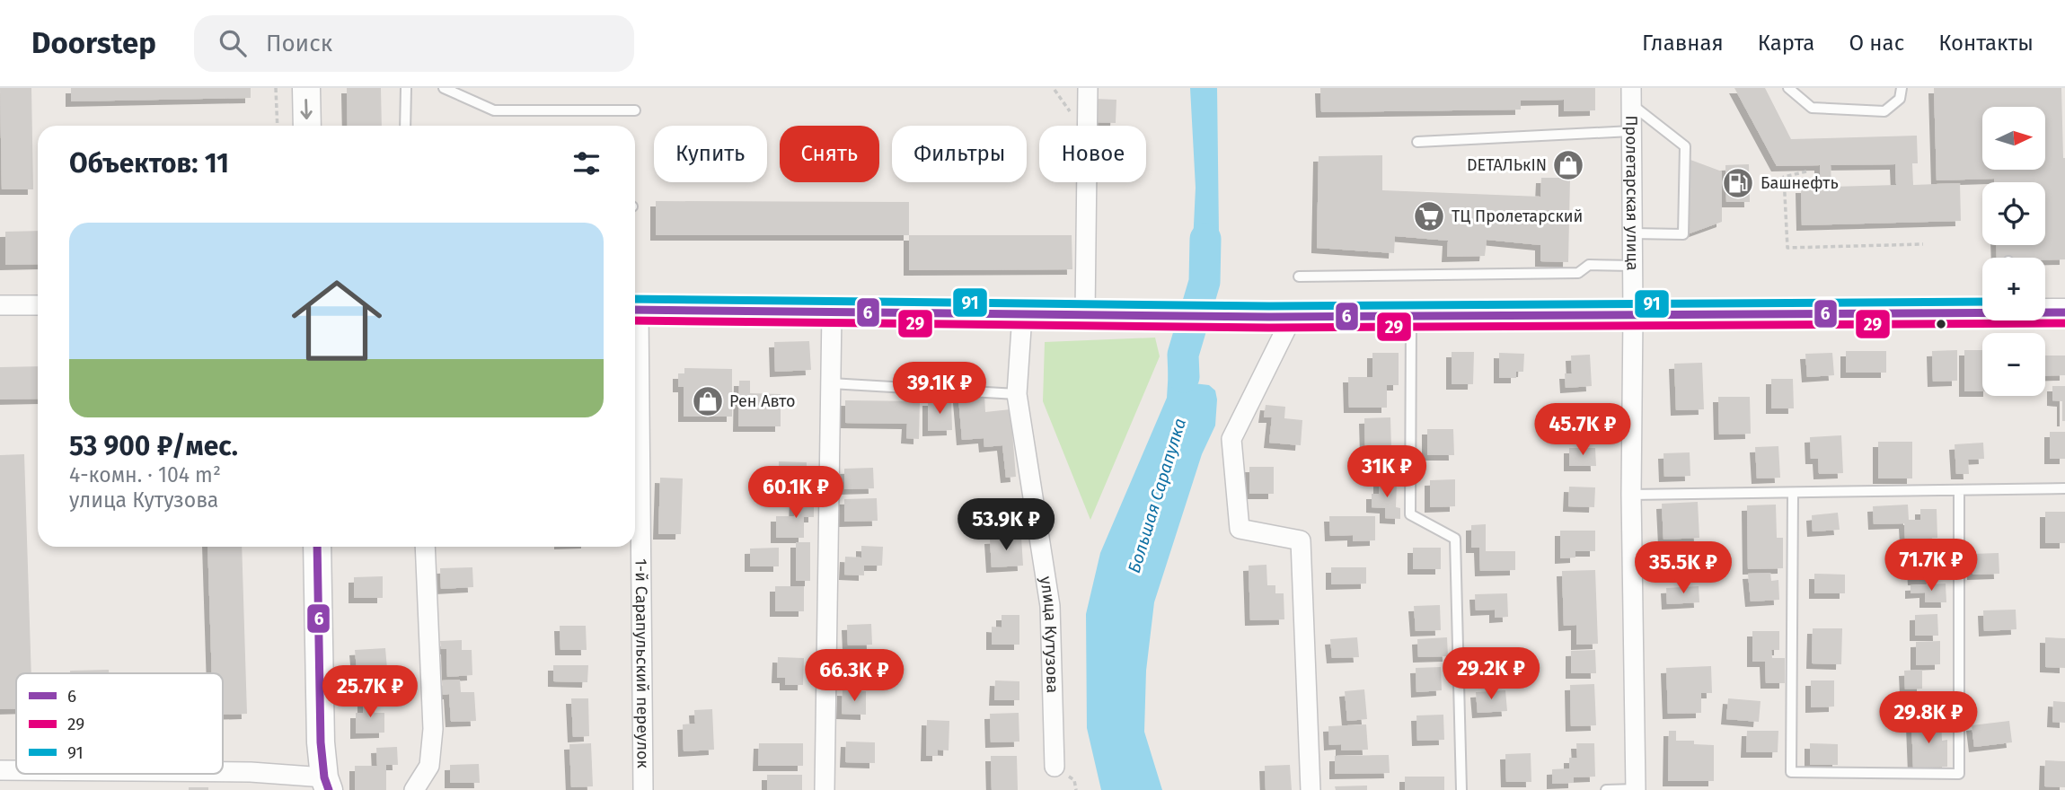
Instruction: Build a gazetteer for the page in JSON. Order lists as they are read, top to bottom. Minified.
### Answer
{"streets":{"street":["Пролетарская улица","улица Кутузова","1-й Сарапульский переулок"]},"water":["Большая Сарапулка"],"places":{"shop":["DЕТАЛЬкIN","Рен Авто"],"fuel station":["Башнефть"],"supermarket":["ТЦ Пролетарский"]},"lines":["transit line 91","transit line 6","transit line 29"],"legend":["6","29","91"],"north":"right","page":{"header":"Doorstep","search":"Поиск","nav":["Главная","Карта","О нас","Контакты"],"map_buttons":["+","−"],"chip":["Купить","Снять","Фильтры","Новое"],"heading":"Объектов: 11","list":[{"name":"53 900 ₽/мес.","note":"4-комн. · 104 m² · улица Кутузова"}],"price":["39.1K ₽","45.7K ₽","31K ₽","60.1K ₽","53.9K ₽","71.7K ₽","35.5K ₽","29.2K ₽","66.3K ₽","25.7K ₽","29.8K ₽"]}}
